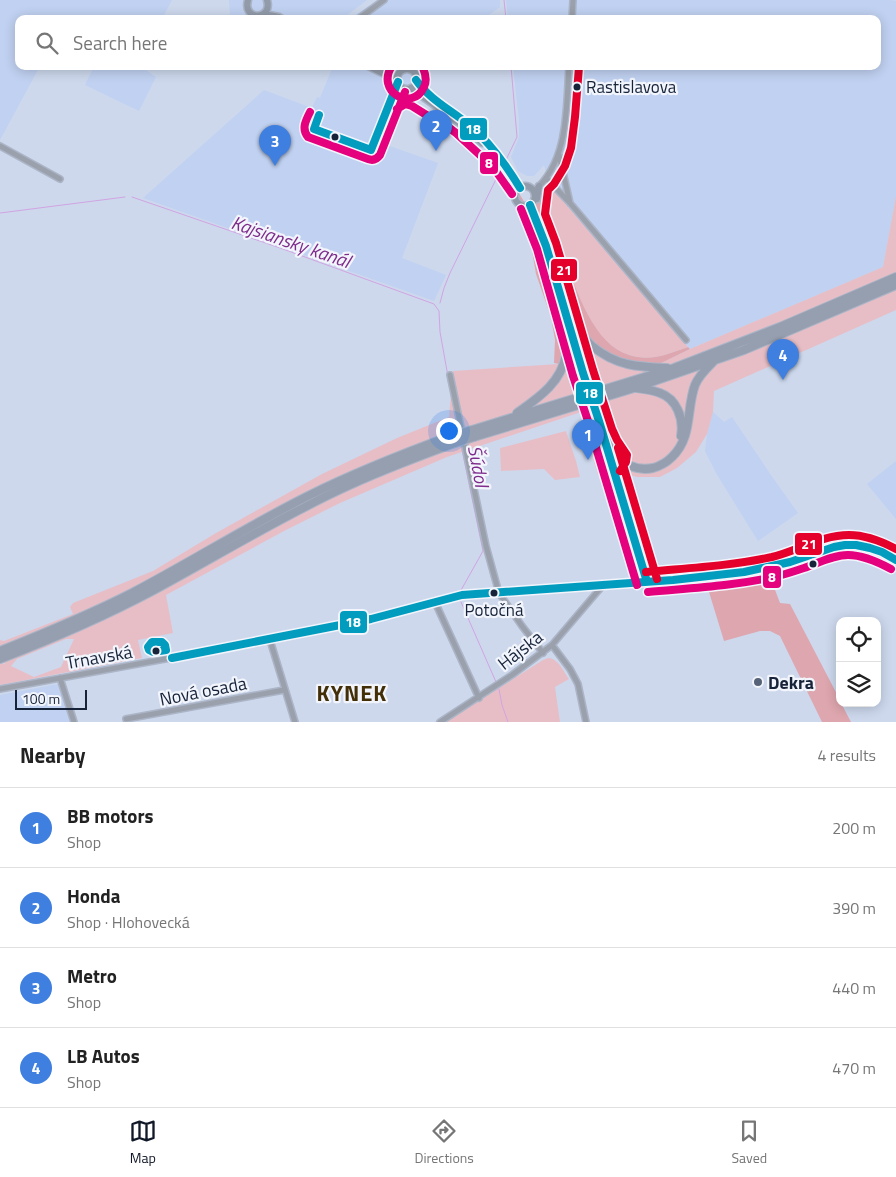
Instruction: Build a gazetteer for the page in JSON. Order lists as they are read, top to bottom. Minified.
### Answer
{"streets":{"street":["Hájska","Trnavská","Nová osada"]},"crossings":[["Hájska","Trnavská"]],"districts":["KYNEK"],"water":["Kajsiansky kanál","Šúdol"],"places":["Rastislavova","Potočná","Dekra"],"lines":["transit line 8","transit line 21","transit line 18"],"scale_bar":"100 m","page":{"search":"Search here","pins":["2","3","4","1"],"scale":"100 m","heading":["Nearby","4 results"],"list":[{"mark":"1","name":"BB motors","note":"Shop","value":"200 m"},{"mark":"2","name":"Honda","note":"Shop · Hlohovecká","value":"390 m"},{"mark":"3","name":"Metro","note":"Shop","value":"440 m"},{"mark":"4","name":"LB Autos","note":"Shop","value":"470 m"}],"nav":["Map","Directions","Saved"]}}
